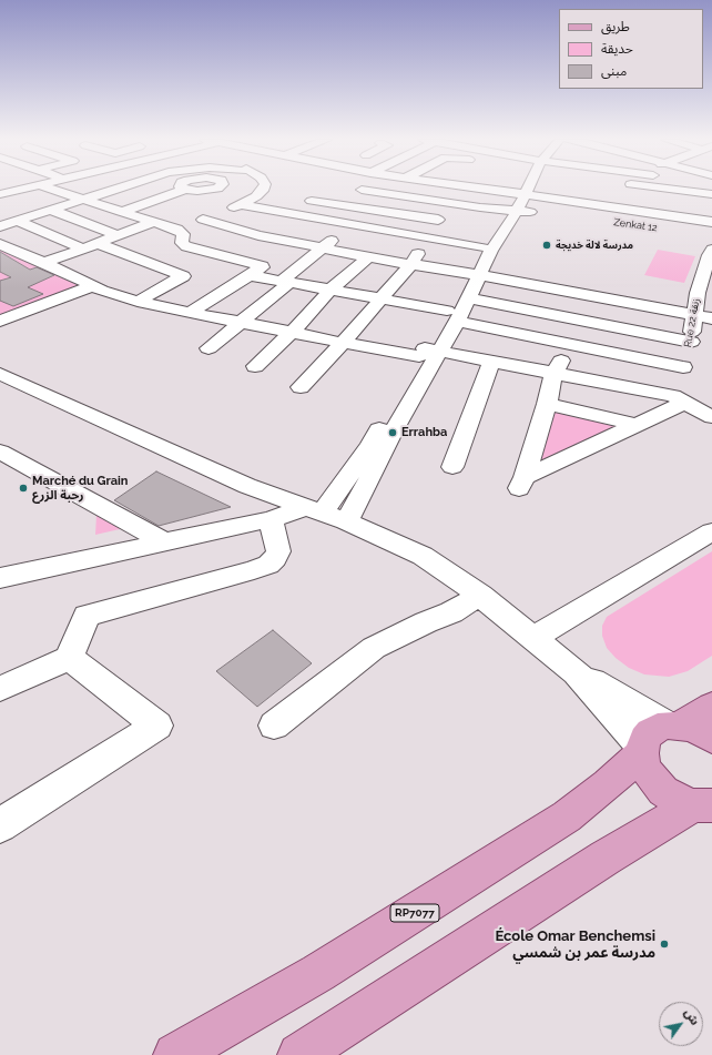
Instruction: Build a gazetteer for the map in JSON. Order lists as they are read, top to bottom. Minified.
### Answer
{"streets":{"main road":["RP7077"],"street":["Rue 22 زنقة"]},"places":["مدرسة لالة خديجة","Errahba","Marché du Grain رحبة الزرع","École Omar Benchemsi مدرسة عمر بن شمسي"],"legend":["طريق","حديقة","مبنى"],"north":"top right"}
